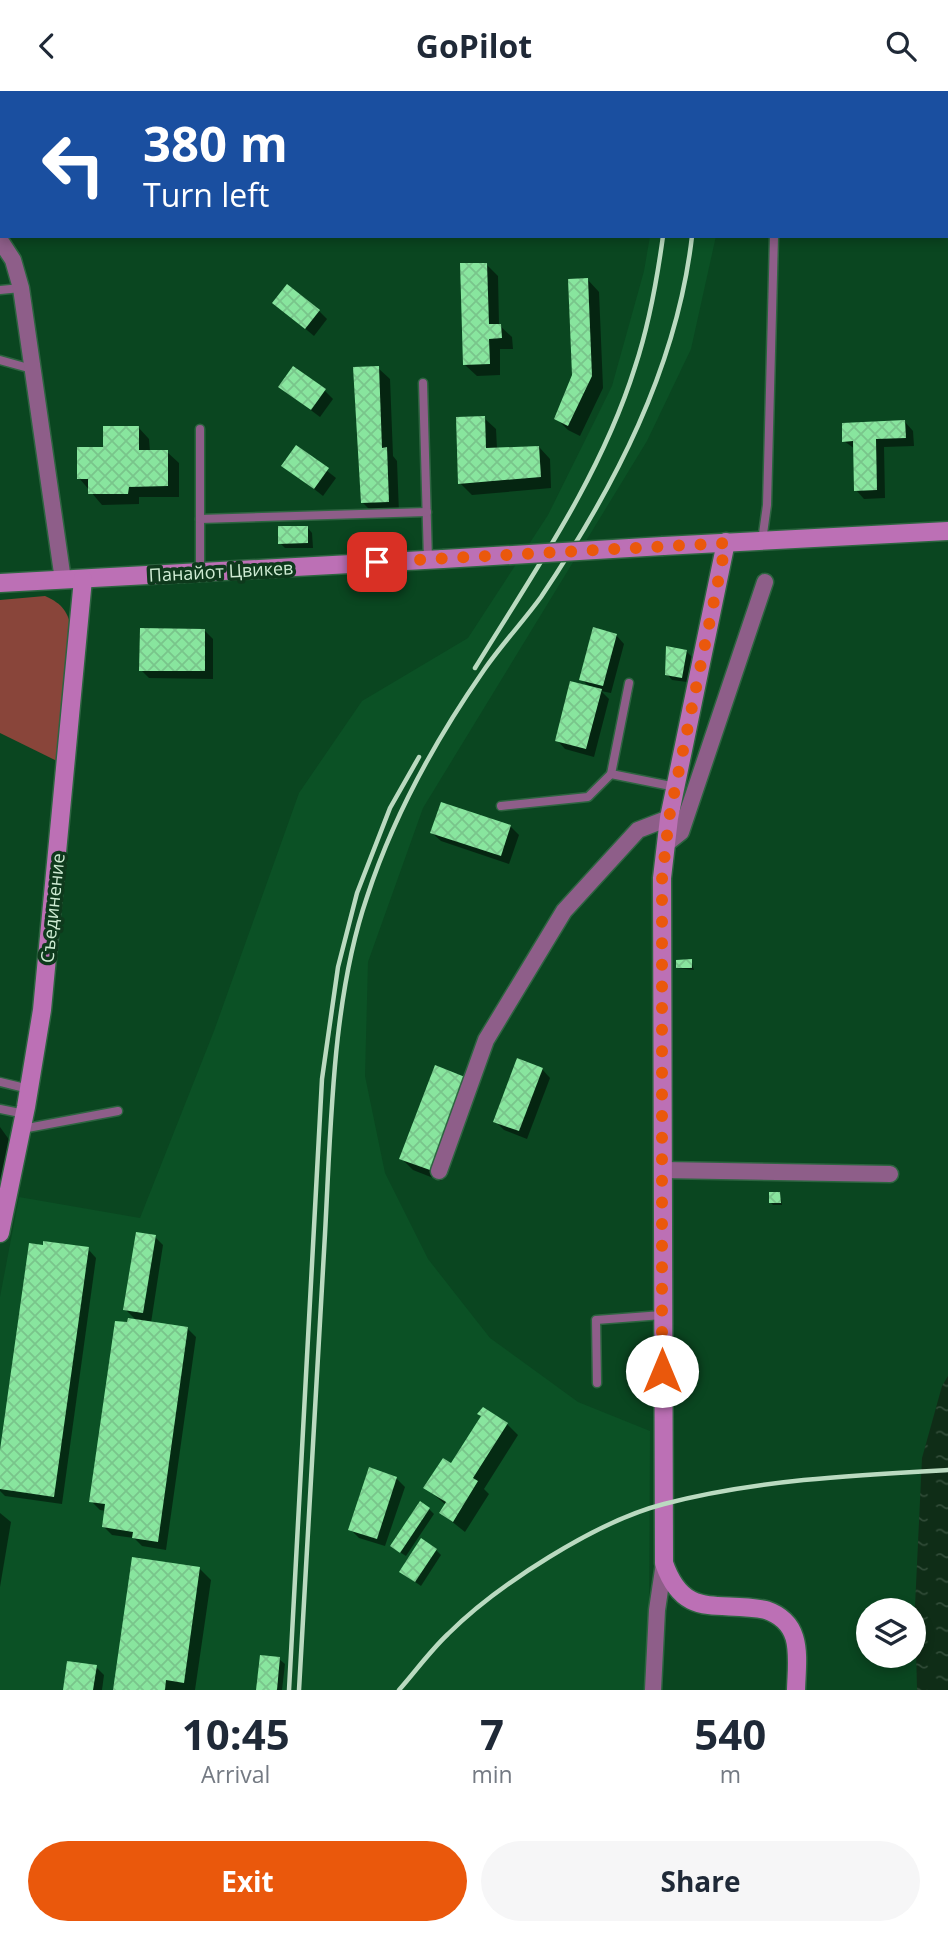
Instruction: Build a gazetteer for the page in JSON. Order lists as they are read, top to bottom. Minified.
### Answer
{"streets":{"main road":["Панайот Цвикев","Съединение"]},"crossings":[["Панайот Цвикев","Съединение"]],"page":{"header":"GoPilot","turn":["380 m","Turn left"],"eta":["10:45","Arrival","7","min","540","m"],"buttons":["Exit","Share"]}}
